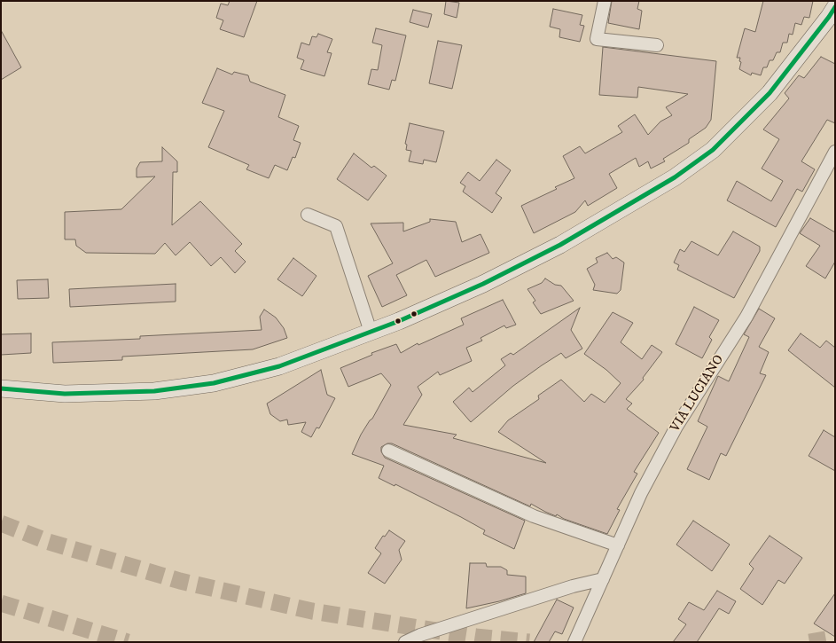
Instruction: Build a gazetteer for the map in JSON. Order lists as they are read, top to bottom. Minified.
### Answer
{"streets":{"street":["VIA LUCIANO"]}}
